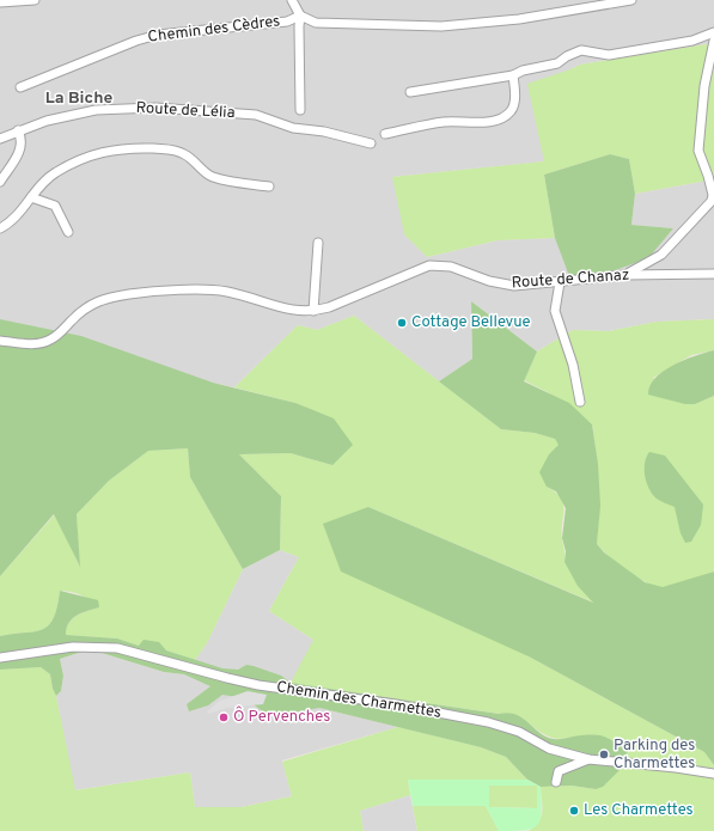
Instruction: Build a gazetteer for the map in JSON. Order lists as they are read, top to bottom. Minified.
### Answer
{"streets":{"street":["Chemin des Cèdres","Route de Lélia","Route de Chanaz","Chemin des Charmettes"]},"districts":["La Biche"],"places":["Cottage Bellevue","Ô Pervenches","Parking des Charmettes","Les Charmettes"]}
